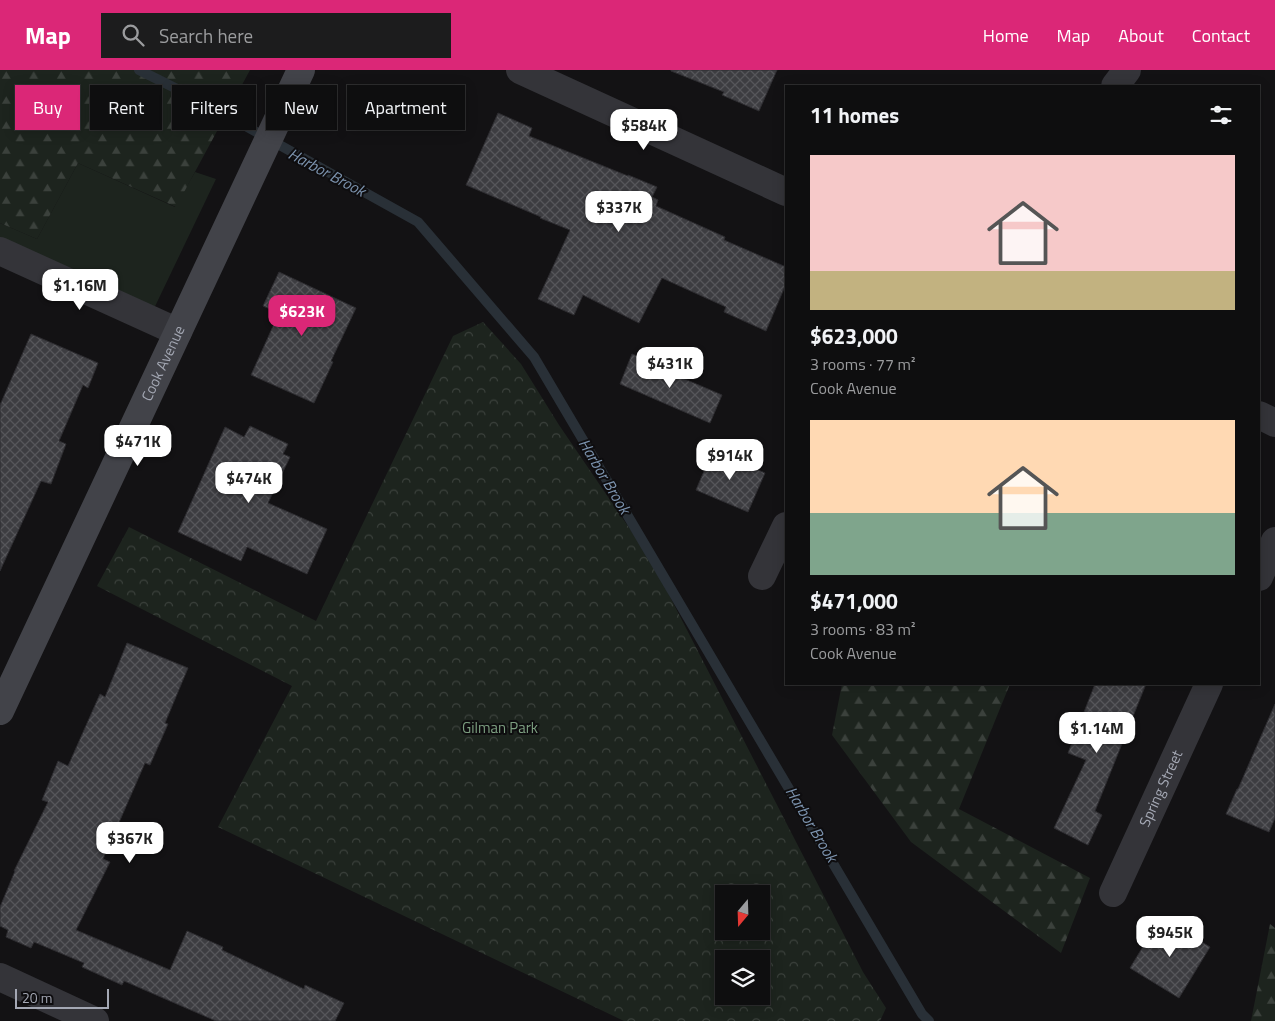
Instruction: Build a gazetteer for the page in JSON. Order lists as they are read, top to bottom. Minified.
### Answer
{"streets":{"main road":["Cook Avenue"],"street":["Spring Street"]},"water":["Harbor Brook"],"parks":["Gilman Park"],"scale_bar":"20 m","north":"bottom","page":{"header":"Map","search":"Search here","nav":["Home","Map","About","Contact"],"chip":["Buy","Rent","Filters","New","Apartment"],"heading":"11 homes","price":["$584K","$337K","$1.16M","$623K","$431K","$471K","$914K","$474K","$1.14M","$367K","$945K"],"list":[{"name":"$623,000","note":"3 rooms · 77 m² · Cook Avenue"},{"name":"$471,000","note":"3 rooms · 83 m² · Cook Avenue"}],"scale":"20 m"}}
